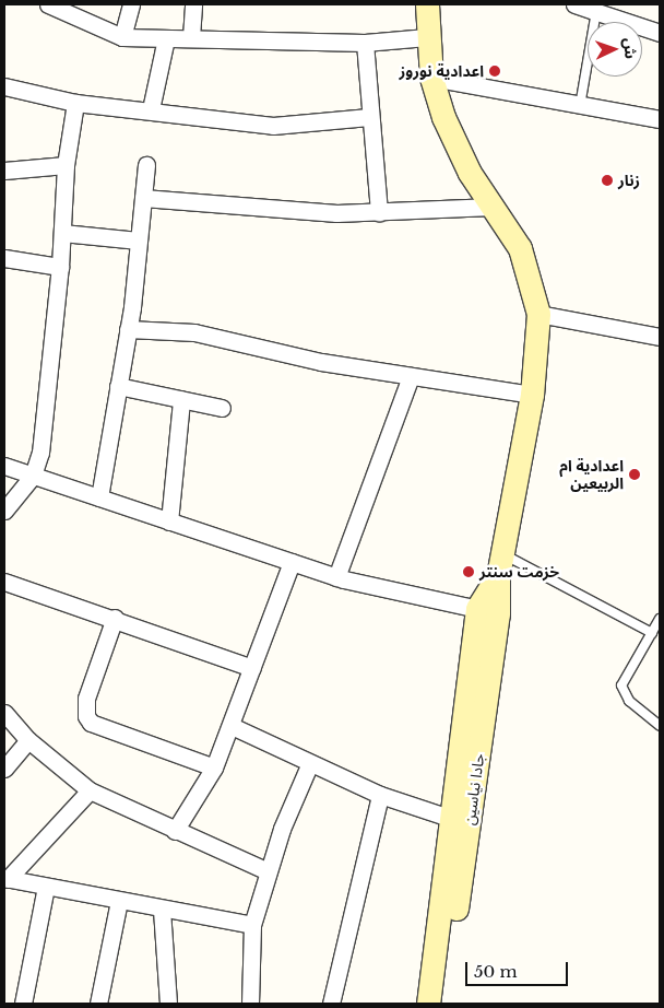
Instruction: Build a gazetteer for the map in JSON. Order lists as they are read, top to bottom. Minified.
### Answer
{"streets":{"street":["جادا نیاسین"]},"places":["اعدادية نوروز","زنار","اعدادية ام الربيعين","خزمت سنتر"],"scale_bar":"50 m","north":"right"}
